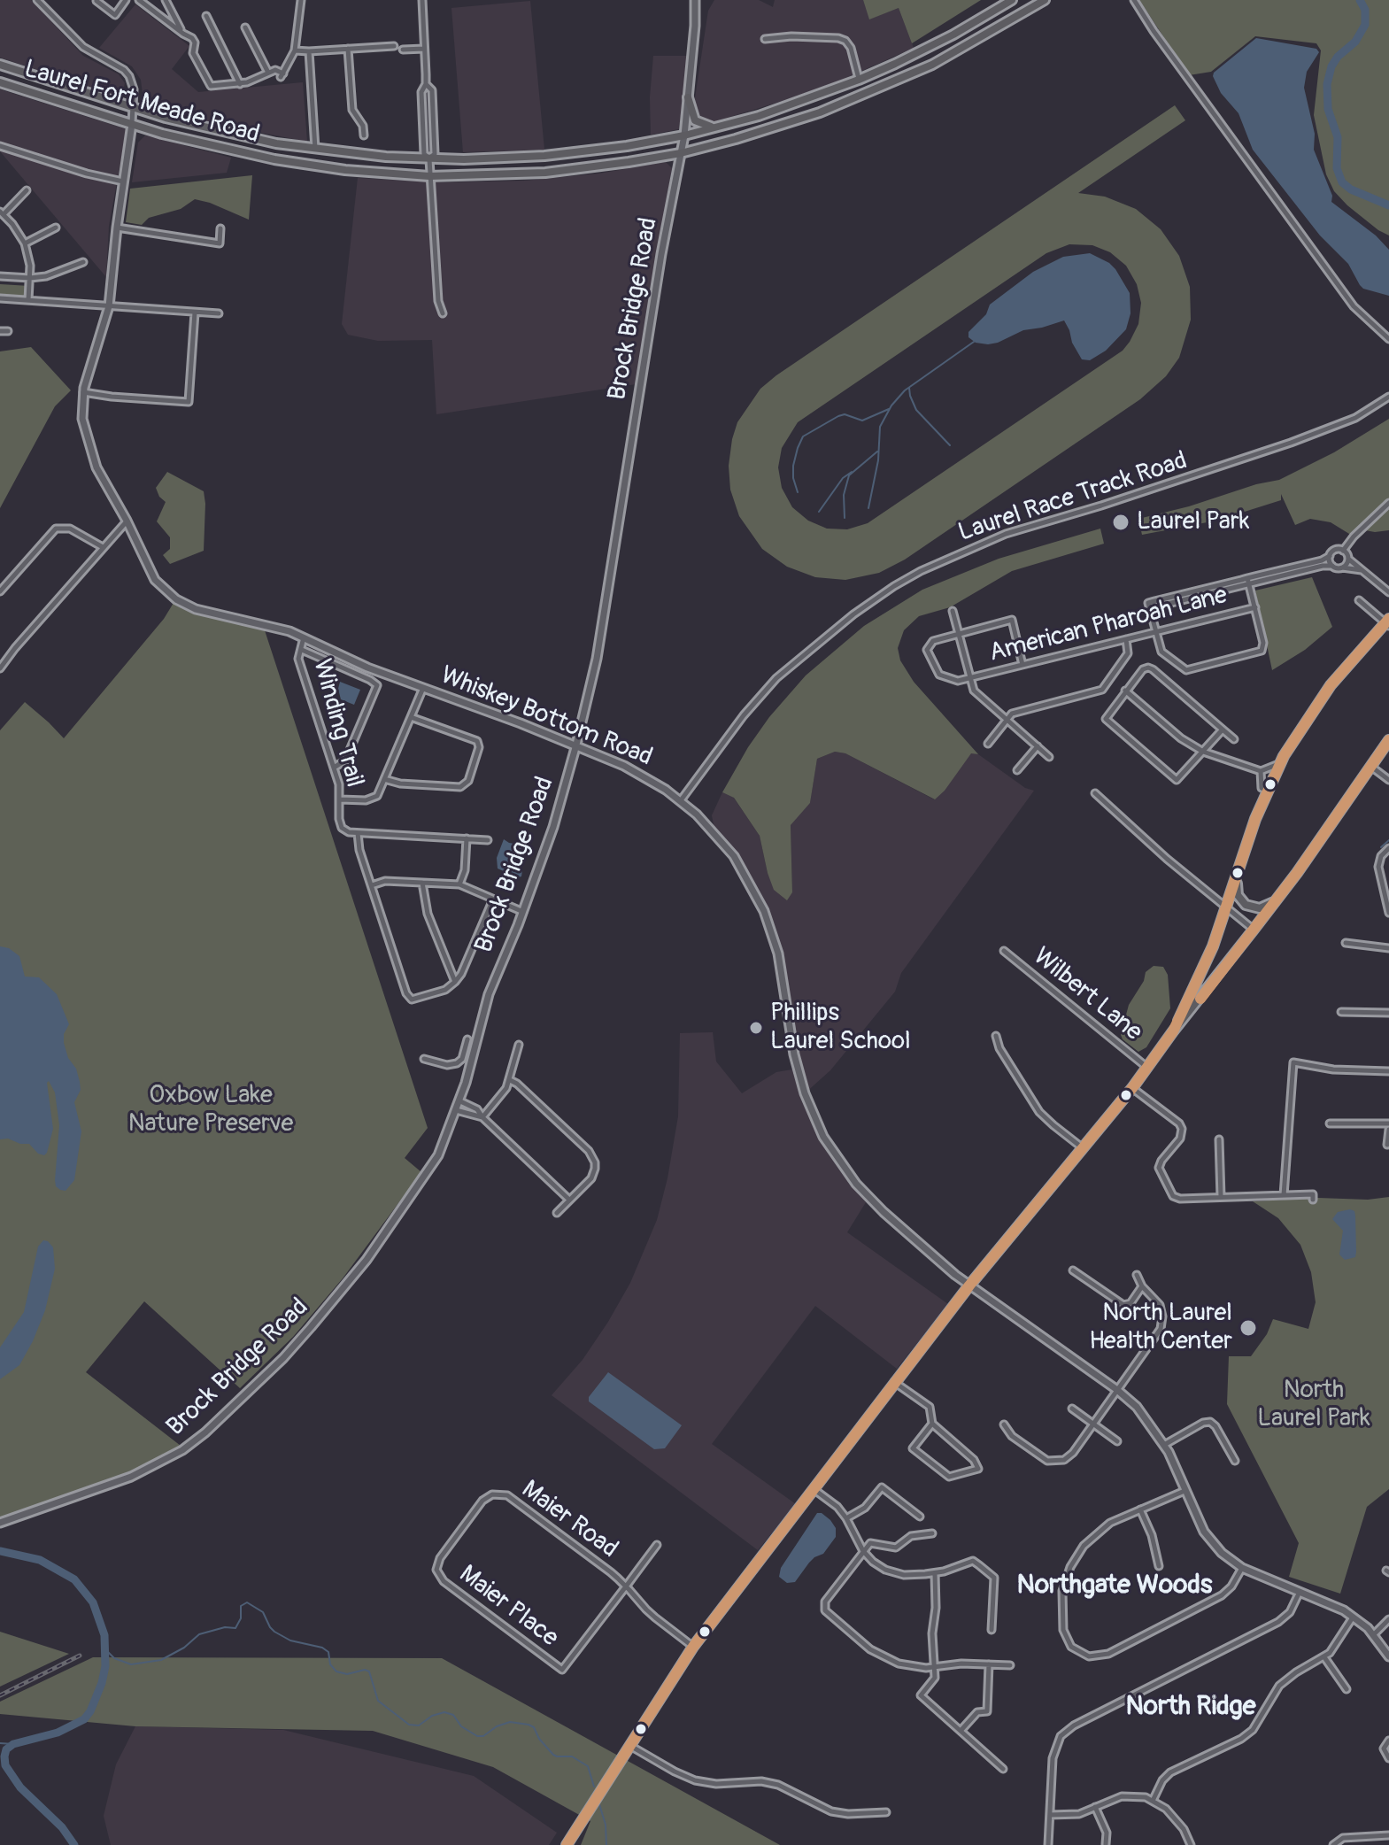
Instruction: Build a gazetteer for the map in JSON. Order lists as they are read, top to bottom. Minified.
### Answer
{"streets":{"main road":["Laurel Fort Meade Road"],"street":["Brock Bridge Road","Laurel Race Track Road","American Pharoah Lane","Whiskey Bottom Road","Winding Trail","Wilbert Lane","Maier Road","Maier Place"]},"crossings":[["Laurel Fort Meade Road","Brock Bridge Road"],["Laurel Fort Meade Road","Whiskey Bottom Road"],["Brock Bridge Road","Whiskey Bottom Road"],["Laurel Race Track Road","Whiskey Bottom Road"],["Whiskey Bottom Road","Winding Trail"],["Maier Road","Maier Place"]],"districts":["Northgate Woods","North Ridge"],"parks":["Oxbow Lake Nature Preserve","North Laurel Park"],"places":["Laurel Park","Phillips Laurel School","North Laurel Health Center"]}
